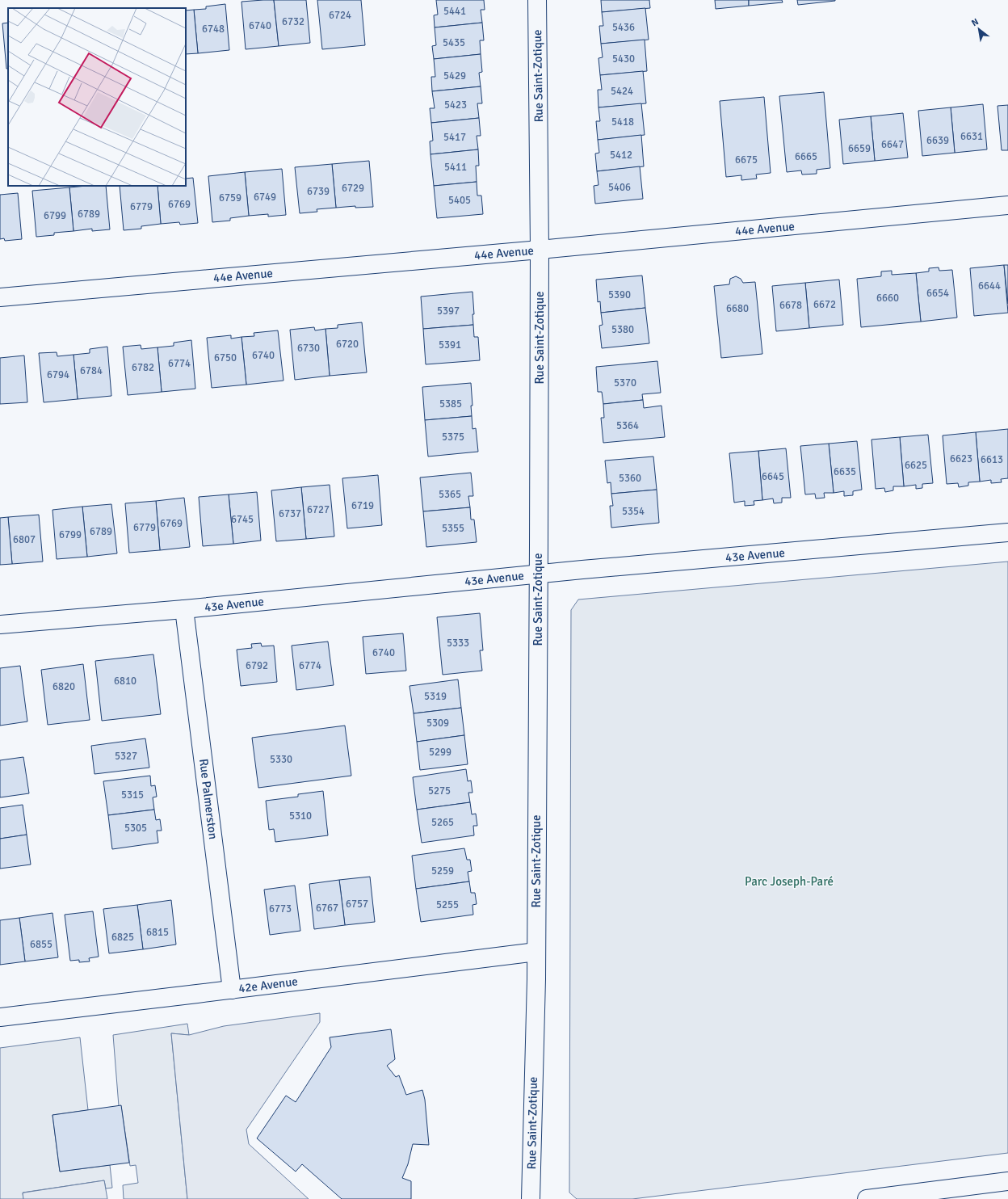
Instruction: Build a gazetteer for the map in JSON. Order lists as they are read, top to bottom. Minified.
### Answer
{"streets":{"street":["Rue Saint-Zotique","44e Avenue","43e Avenue","Rue Palmerston","42e Avenue"]},"crossings":[["Rue Saint-Zotique","44e Avenue"],["Rue Saint-Zotique","43e Avenue"],["Rue Saint-Zotique","42e Avenue"],["43e Avenue","Rue Palmerston"],["Rue Palmerston","42e Avenue"]],"parks":["Parc Joseph-Paré"],"house_numbers":["5441","6724","6732","6740","5436","6748","5435","5430","5429","5424","5423","5418","6631","5417","6639","6647","6659","5412","6665","6675","5411","5406","6729","6739","6749","6759","5405","6769","6779","6789","6799","6644","6654","5390","6660","6672","6678","6680","5397","5380","6720","5391","6730","6740","6750","6774","6782","6784","6794","5370","5385","5364","5375","6623","6613","6625","6635","6645","5360","5365","6719","6727","5354","6737","6745","6769","6779","5355","6789","6799","6807","5333","6740","6792","6774","6810","6820","5319","5309","5299","5327","5330","5275","5315","5310","5265","5305","5259","6757","5255","6767","6773","6815","6825","6855"],"north":"top left"}
